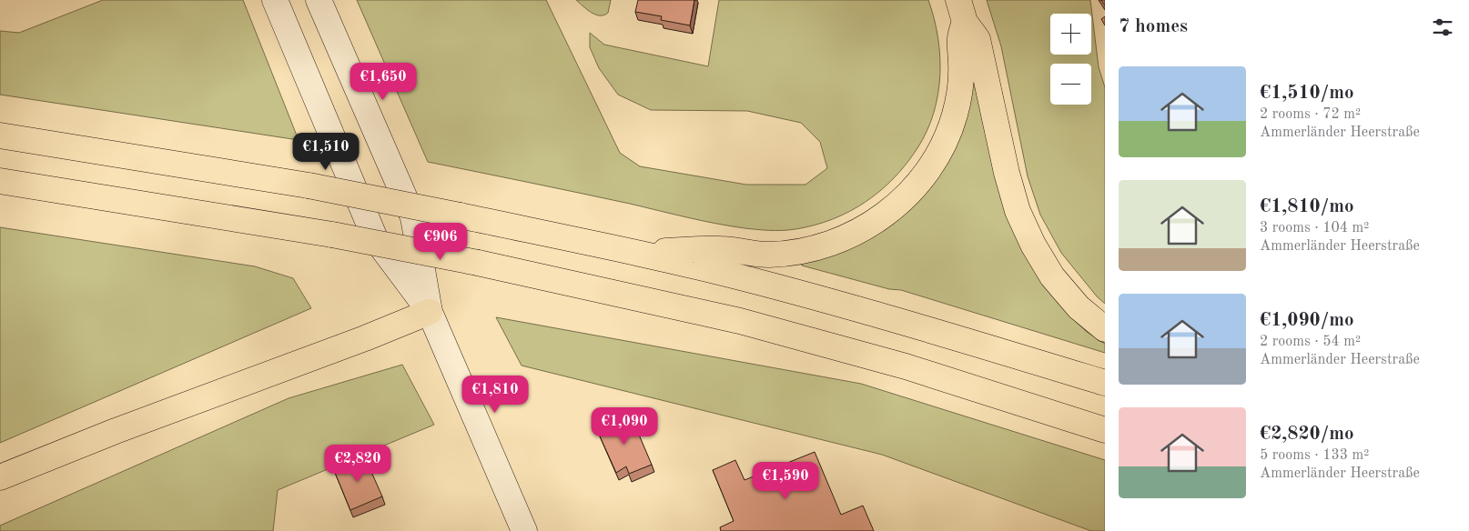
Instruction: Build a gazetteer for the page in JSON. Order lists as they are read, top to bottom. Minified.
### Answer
{"page":{"heading":"7 homes","map_buttons":["+","−"],"list":[{"name":"€1,510/mo","note":"2 rooms · 72 m² · Ammerländer Heerstraße"},{"name":"€1,810/mo","note":"3 rooms · 104 m² · Ammerländer Heerstraße"},{"name":"€1,090/mo","note":"2 rooms · 54 m² · Ammerländer Heerstraße"},{"name":"€2,820/mo","note":"5 rooms · 133 m² · Ammerländer Heerstraße"}],"price":["€1,650","€1,510","€906","€1,810","€1,090","€2,820","€1,590"]}}
